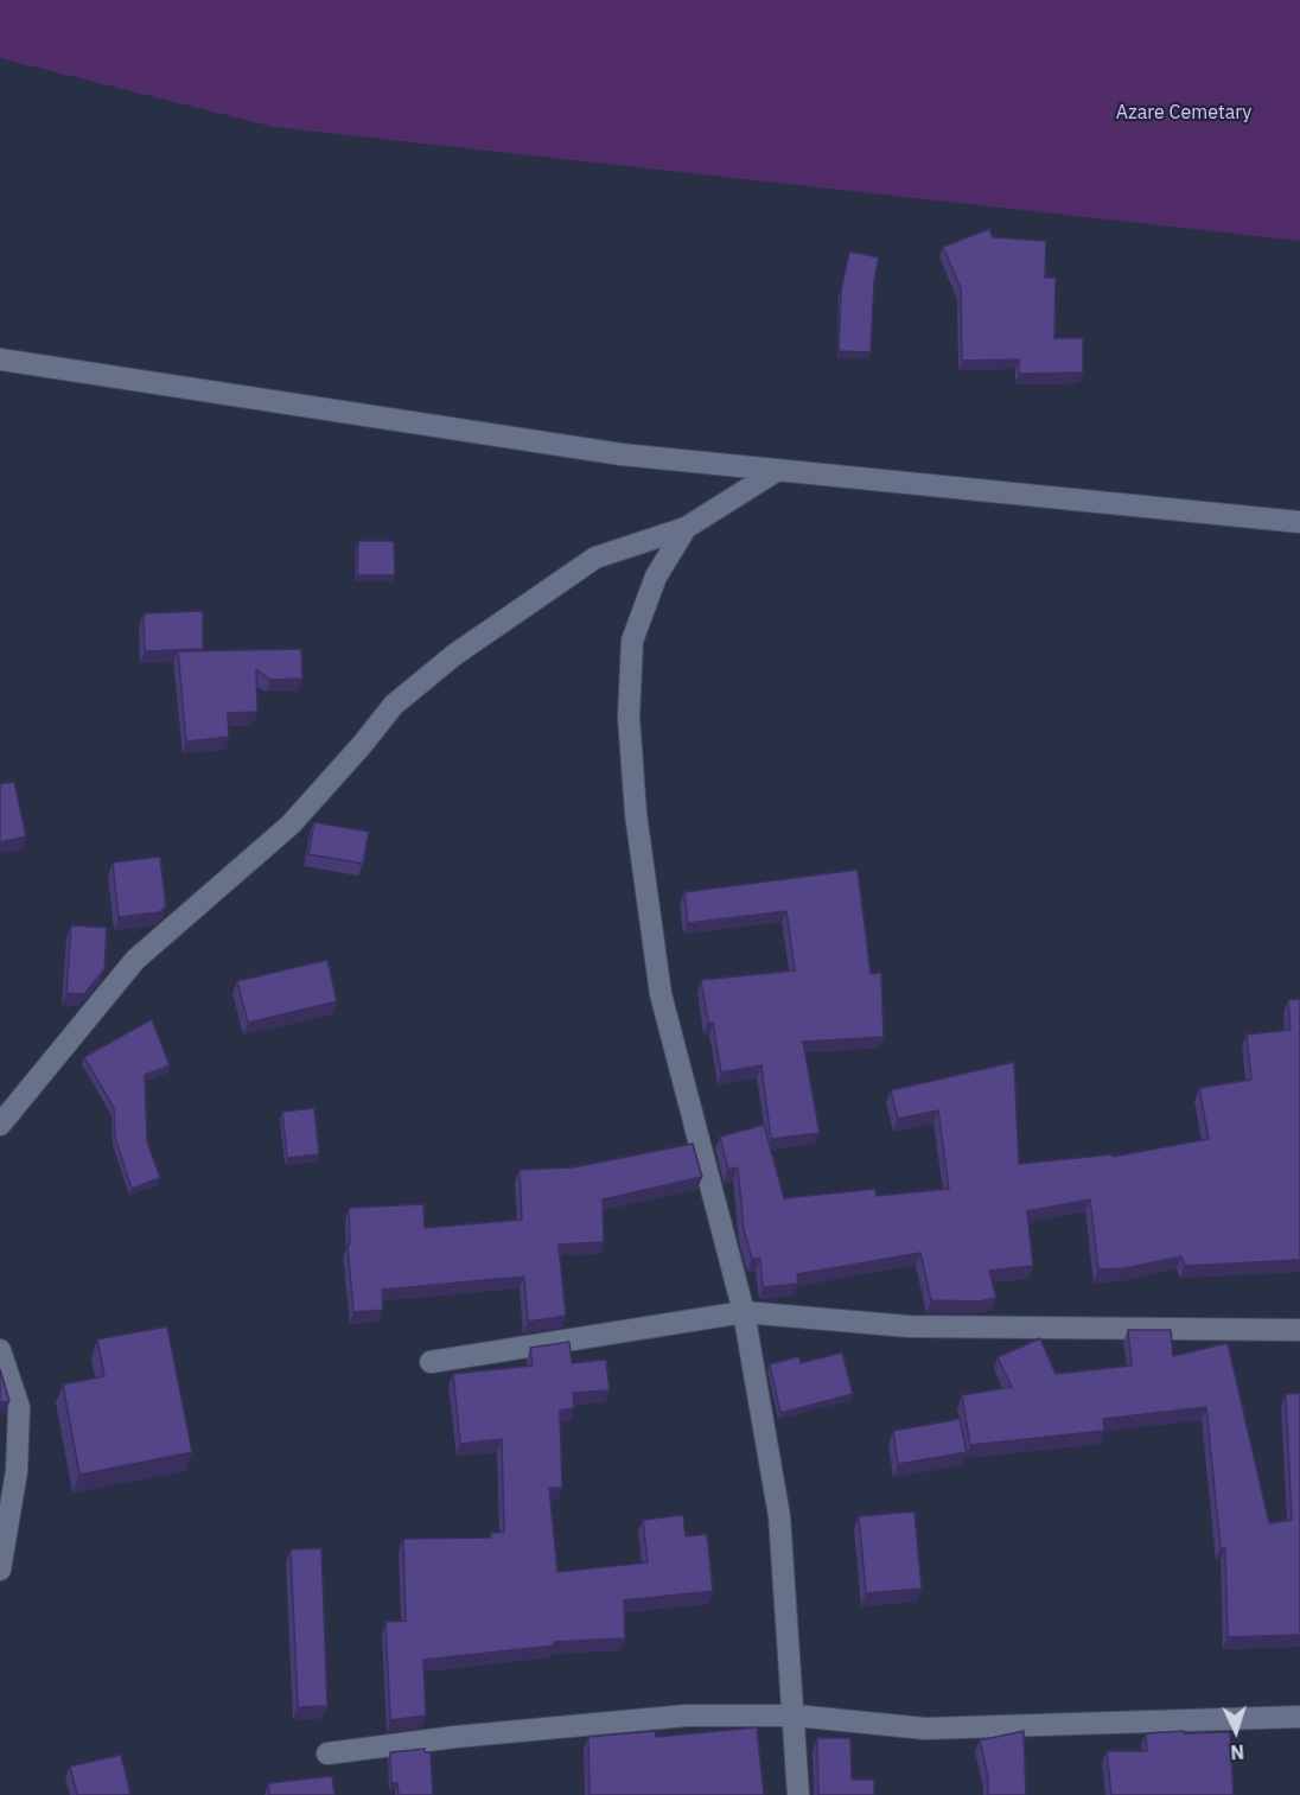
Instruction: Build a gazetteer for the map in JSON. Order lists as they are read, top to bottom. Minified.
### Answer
{"parks":["Azare Cemetary"],"north":"bottom"}
